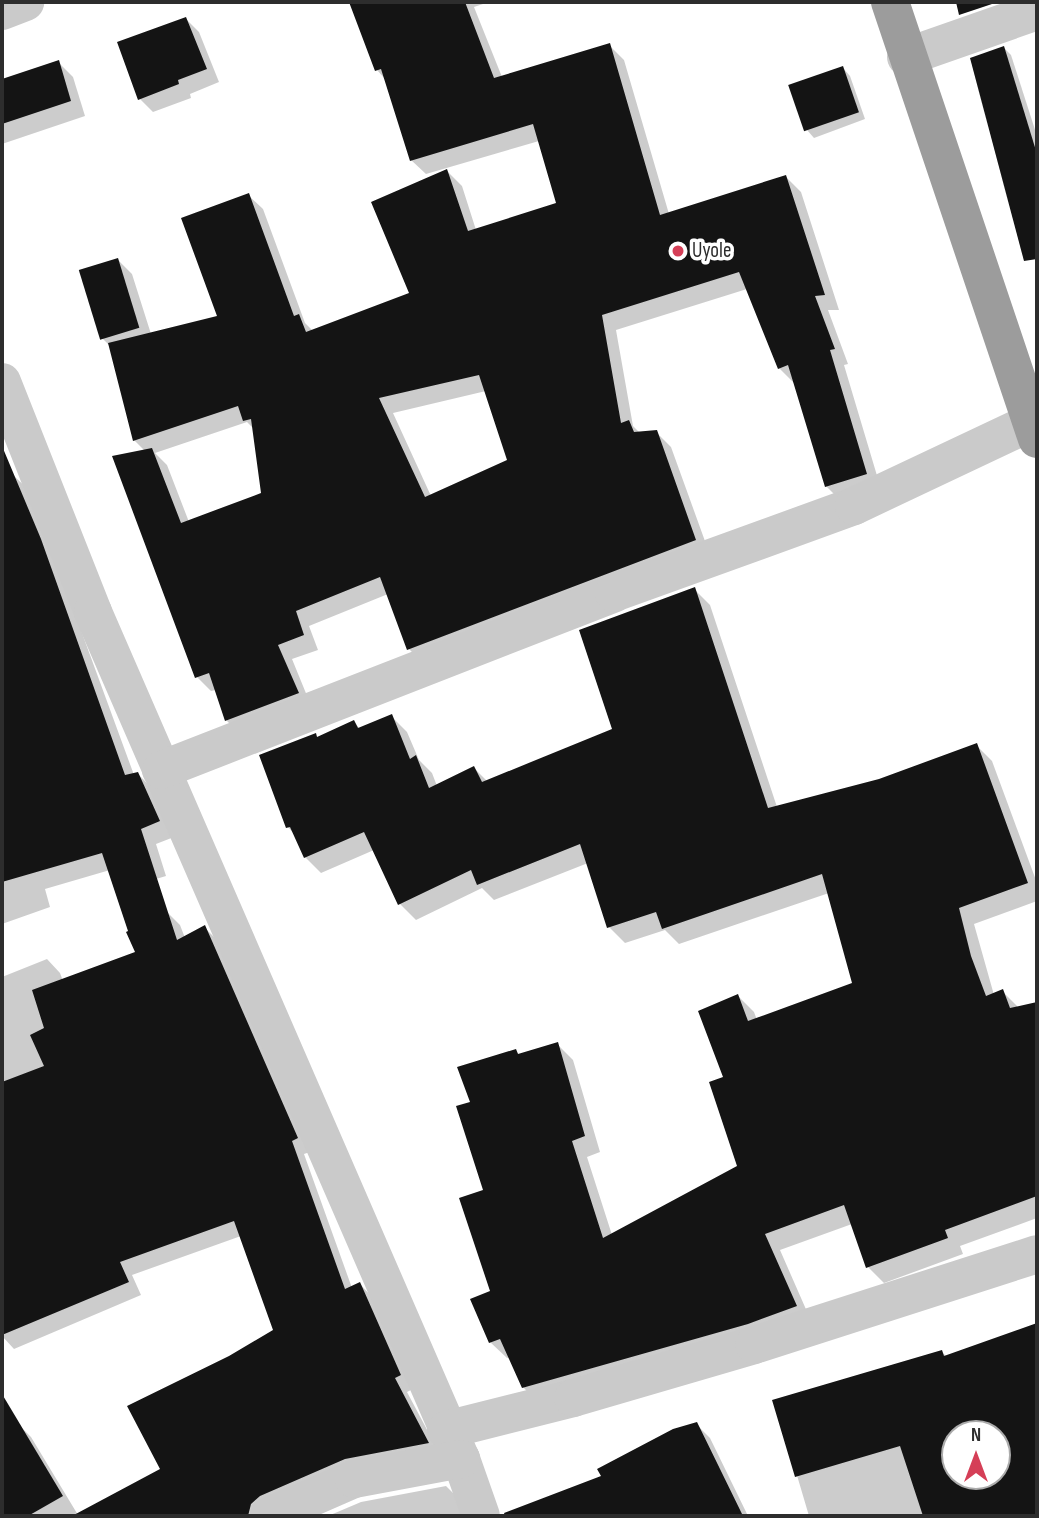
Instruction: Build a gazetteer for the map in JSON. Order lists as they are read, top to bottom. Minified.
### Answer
{"places":["Uyole"],"north":"top"}
